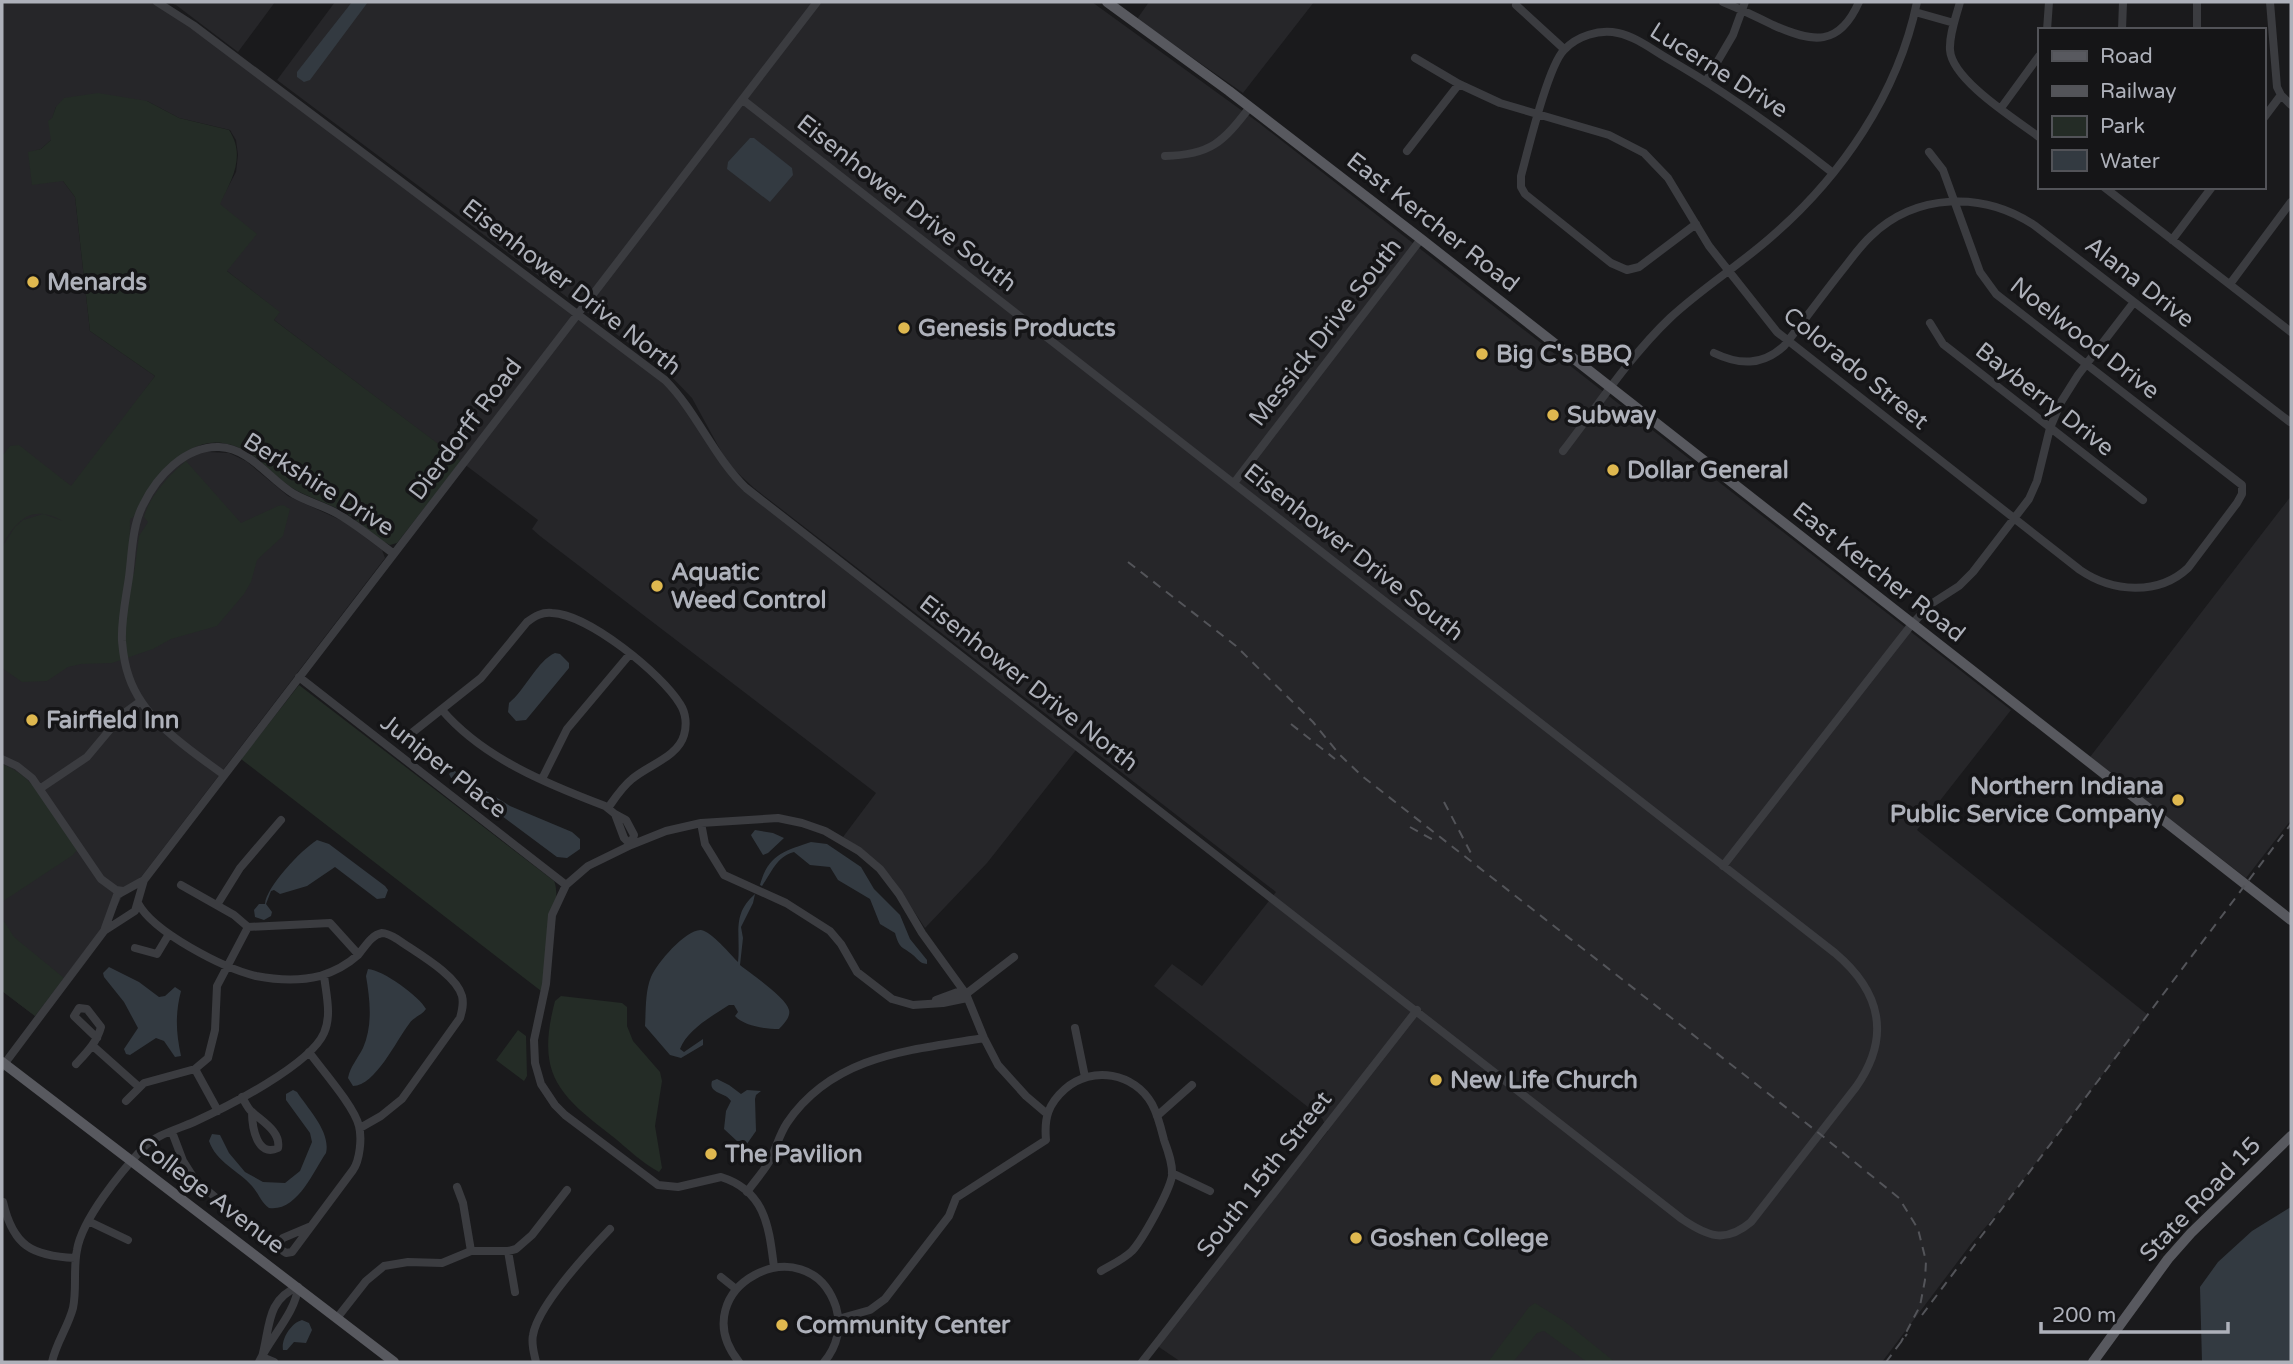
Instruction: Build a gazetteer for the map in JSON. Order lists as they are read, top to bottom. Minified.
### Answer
{"streets":{"main road":["East Kercher Road","College Avenue","State Road 15"],"street":["Lucerne Drive","Eisenhower Drive South","Alana Drive","Eisenhower Drive North","Messick Drive South","Noelwood Drive","Colorado Street","Bayberry Drive","Dierdorff Road","Berkshire Drive","Juniper Place","South 15th Street"]},"crossings":[["Eisenhower Drive South","Eisenhower Drive North"],["Eisenhower Drive South","Messick Drive South"],["Eisenhower Drive South","Dierdorff Road"],["East Kercher Road","Messick Drive South"],["Alana Drive","Noelwood Drive"],["Alana Drive","Colorado Street"],["Eisenhower Drive North","Dierdorff Road"],["Eisenhower Drive North","South 15th Street"],["Noelwood Drive","Colorado Street"],["Dierdorff Road","Berkshire Drive"],["Dierdorff Road","Juniper Place"],["Dierdorff Road","College Avenue"]],"places":["Menards","Genesis Products","Big C's BBQ","Subway","Dollar General","Aquatic Weed Control","Fairfield Inn","Northern Indiana Public Service Company","New Life Church","The Pavilion","Goshen College","Community Center"],"legend":["Road","Railway","Park","Water"],"scale_bar":"200 m"}
